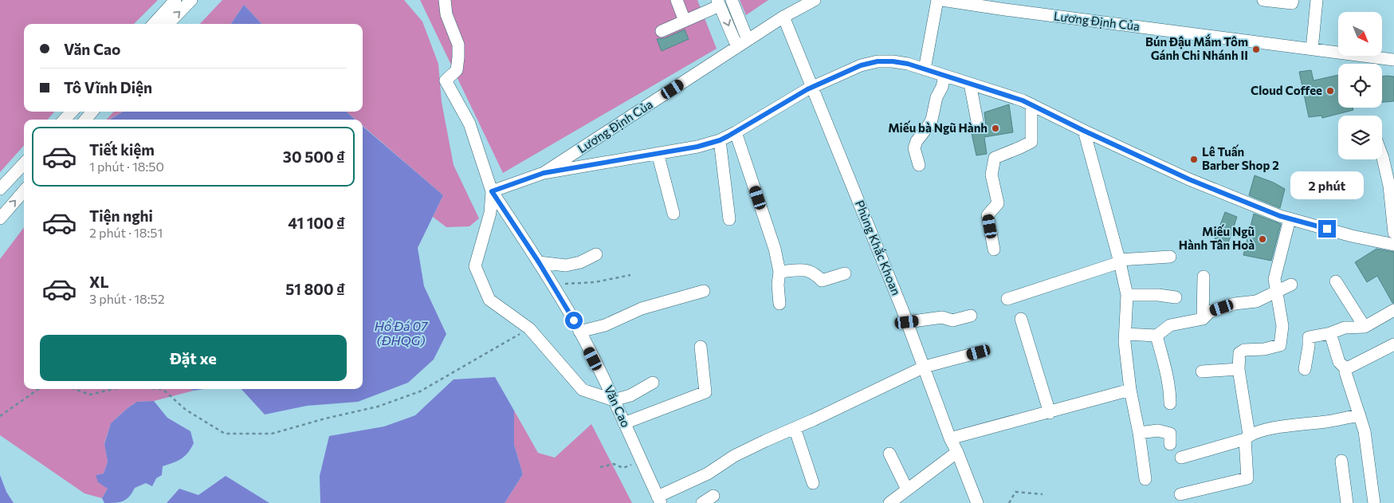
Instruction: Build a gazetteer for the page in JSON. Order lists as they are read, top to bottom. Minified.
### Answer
{"streets":{"street":["Lương Định Của","Phùng Khắc Khoan","Văn Cao"]},"crossings":[["Lương Định Của","Phùng Khắc Khoan"],["Lương Định Của","Văn Cao"]],"water":["Hồ Đá 07 (ĐHQG)"],"places":["Bún Đậu Mắm Tôm Gánh Chi Nhánh II","Cloud Coffee","Miếu bà Ngũ Hành","Lê Tuấn Barber Shop 2","Miếu Ngũ Hành Tân Hoà"],"north":"bottom right","page":{"banner":["Văn Cao","Tô Vĩnh Diện"],"list":[{"name":"Tiết kiệm","note":"1 phút · 18:50","value":"30 500 ₫"},{"name":"Tiện nghi","note":"2 phút · 18:51","value":"41 100 ₫"},{"name":"XL","note":"3 phút · 18:52","value":"51 800 ₫"}],"bubble":"2 phút","buttons":"Đặt xe"}}
